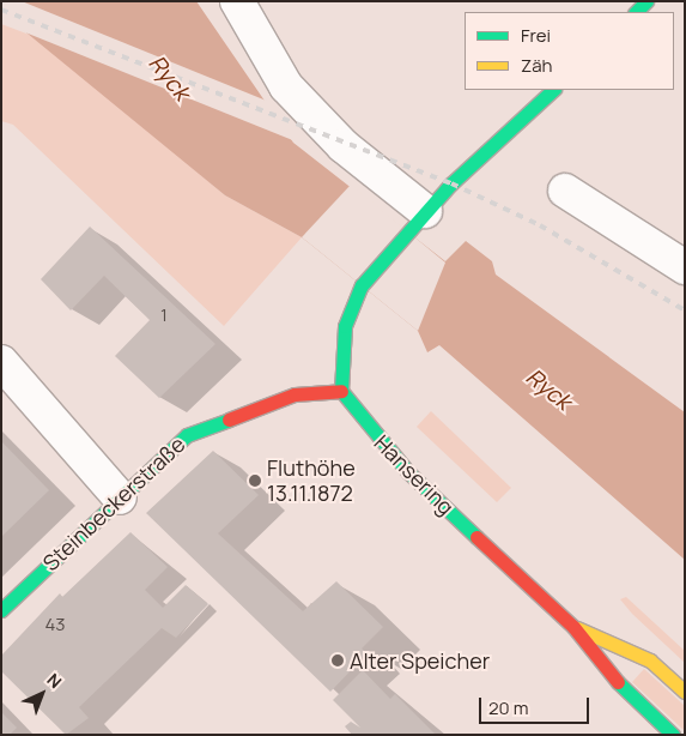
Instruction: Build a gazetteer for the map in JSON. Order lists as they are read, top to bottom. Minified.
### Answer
{"streets":{"main road":["Hansering","Steinbeckerstraße"]},"crossings":[["Hansering","Steinbeckerstraße"]],"water":["Ryck"],"places":["Fluthöhe 13.11.1872","Alter Speicher"],"house_numbers":["1","43"],"legend":["Frei","Zäh"],"scale_bar":"20 m","north":"top right"}
